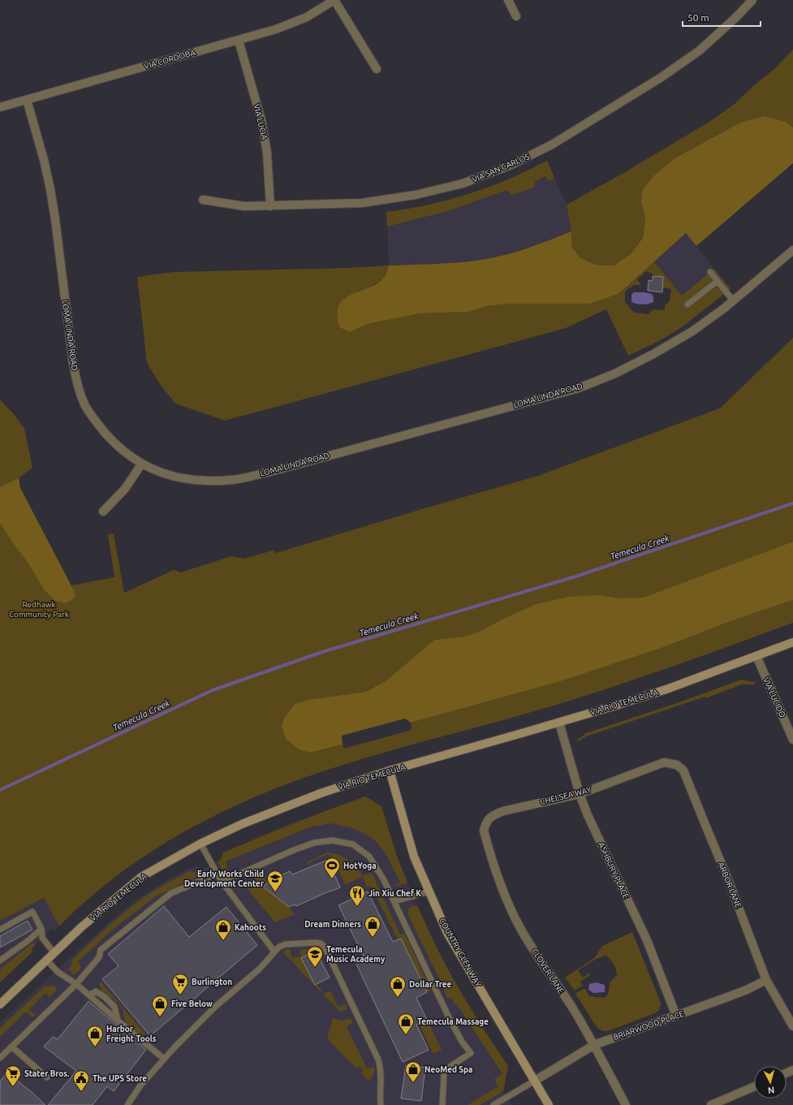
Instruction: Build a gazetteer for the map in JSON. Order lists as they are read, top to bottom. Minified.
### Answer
{"streets":{"street":["VIA CORDOBA","VIA LUCIA","VIA SAN CARLOS","LOMA LINDA ROAD","VIA LUCIDO","VIA RIO TEMECULA","CHELSEA WAY","ASHBURY PLACE","ARBOR LANE","COUNTRY GLEN WAY","CLOVER LANE","BRIARWOOD PLACE"]},"crossings":[["VIA CORDOBA","VIA LUCIA"],["VIA CORDOBA","LOMA LINDA ROAD"],["VIA LUCIA","VIA SAN CARLOS"],["VIA LUCIDO","VIA RIO TEMECULA"],["VIA RIO TEMECULA","ASHBURY PLACE"],["VIA RIO TEMECULA","COUNTRY GLEN WAY"],["CHELSEA WAY","ASHBURY PLACE"],["CHELSEA WAY","ARBOR LANE"],["CHELSEA WAY","CLOVER LANE"],["ASHBURY PLACE","BRIARWOOD PLACE"],["ARBOR LANE","BRIARWOOD PLACE"],["COUNTRY GLEN WAY","BRIARWOOD PLACE"],["CLOVER LANE","BRIARWOOD PLACE"]],"water":["Temecula Creek"],"parks":["Redhawk Community Park"],"places":{"sports":["HotYoga"],"school or university":["Early Works Child Development Center","Temecula Music Academy"],"restaurant":["Jin Xiu Chef K"],"shop":["Dream Dinners","Kahoots","Dollar Tree","Five Below","Temecula Massage","Harbor Freight Tools","NeoMed Spa"],"supermarket":["Burlington","Stater Bros."],"public building":["The UPS Store"]},"scale_bar":"50 m","north":"bottom"}
